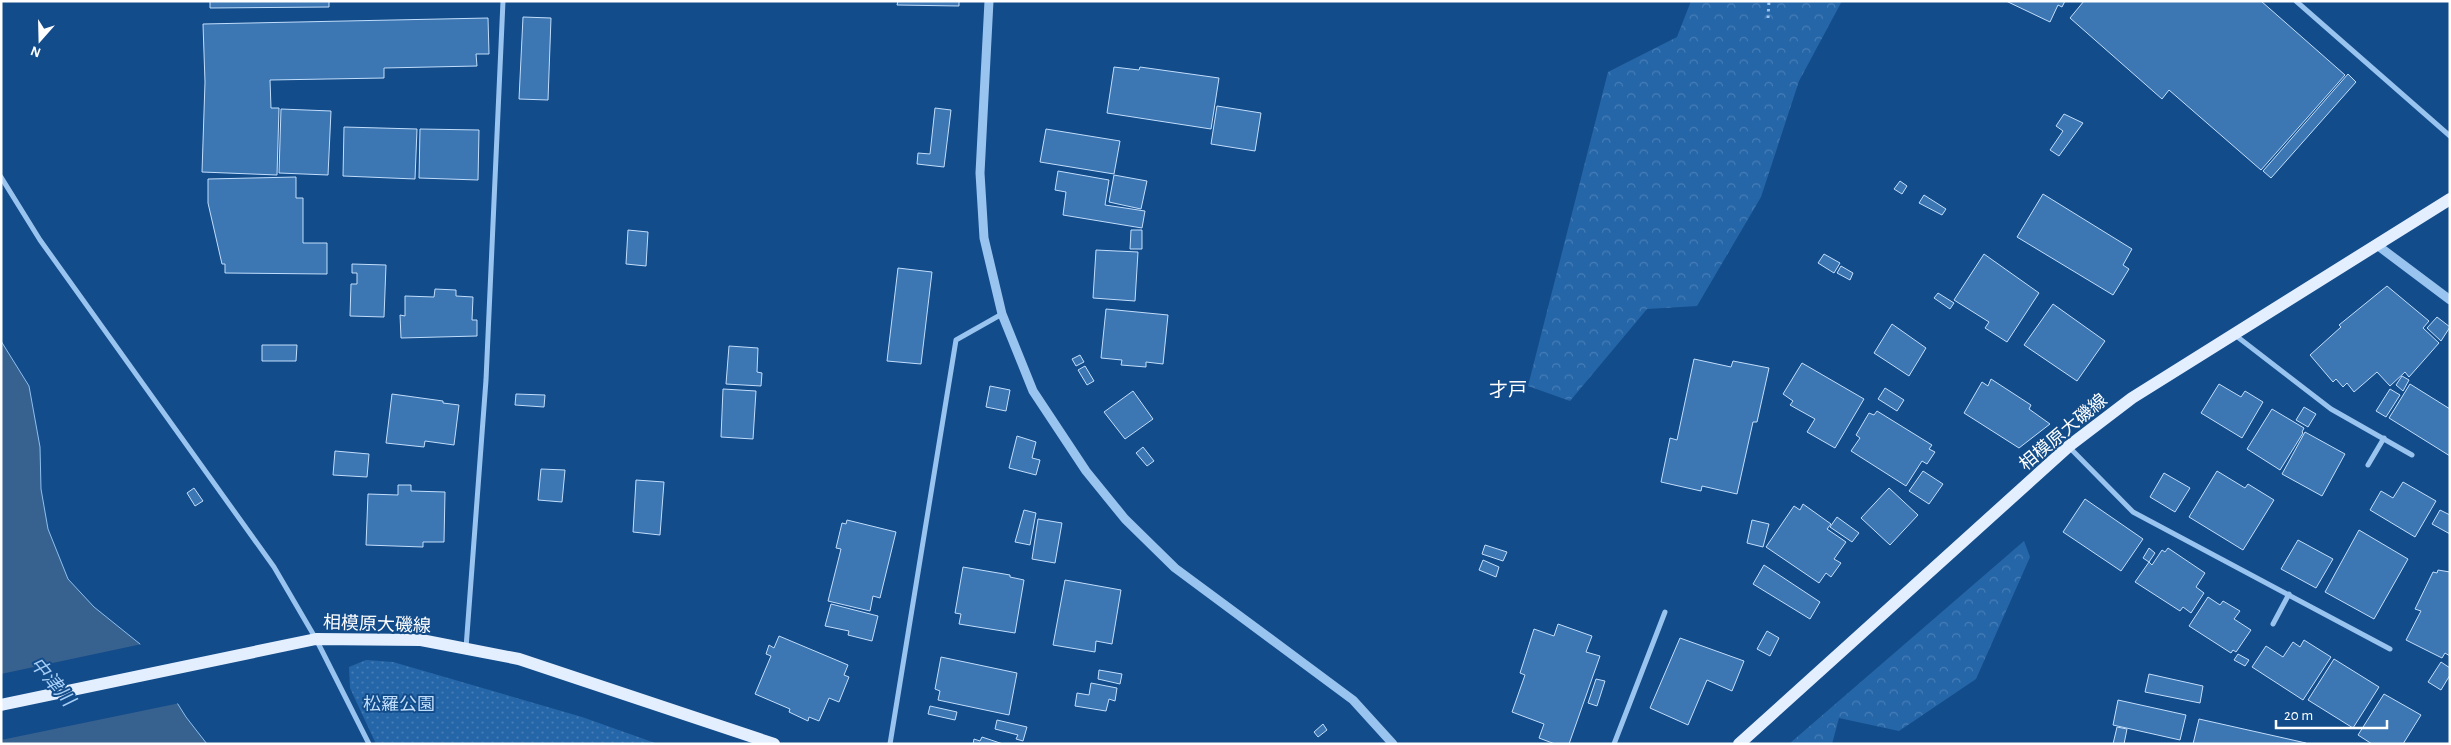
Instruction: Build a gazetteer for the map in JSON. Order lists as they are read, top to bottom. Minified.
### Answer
{"streets":{"main road":["相模原大磯線"]},"districts":["才戸"],"water":["中津川"],"parks":["松羅公園"],"scale_bar":"20 m","north":"bottom"}
